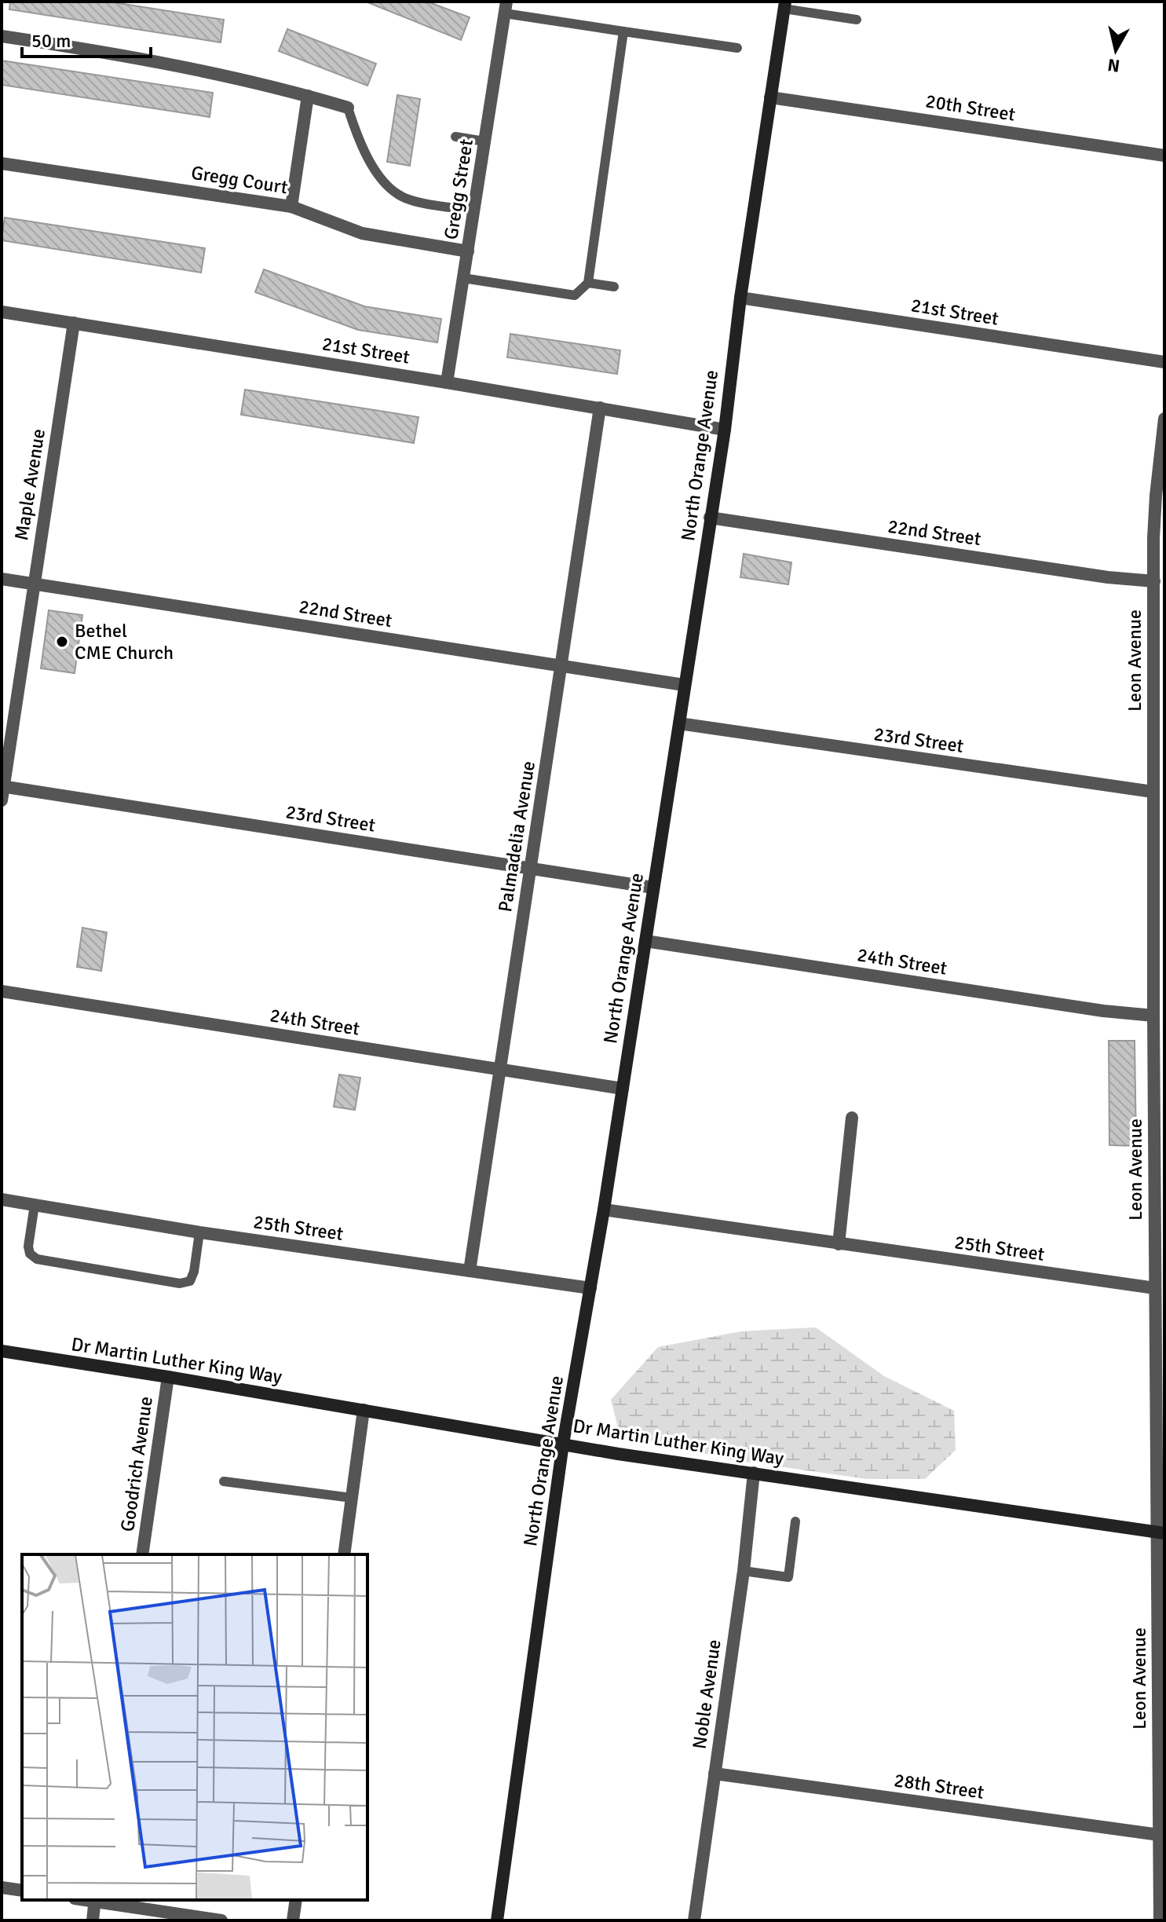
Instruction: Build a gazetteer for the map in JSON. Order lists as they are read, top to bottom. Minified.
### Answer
{"streets":{"street":["20th Street","Gregg Court","Gregg Street","21st Street","North Orange Avenue","Maple Avenue","22nd Street","Leon Avenue","23rd Street","Palmadelia Avenue","24th Street","25th Street","Dr Martin Luther King Way","Goodrich Avenue","Noble Avenue","28th Street"]},"crossings":[["20th Street","North Orange Avenue"],["Gregg Court","Gregg Street"],["Gregg Street","21st Street"],["21st Street","North Orange Avenue"],["21st Street","Maple Avenue"],["21st Street","Palmadelia Avenue"],["North Orange Avenue","22nd Street"],["North Orange Avenue","23rd Street"],["North Orange Avenue","24th Street"],["North Orange Avenue","25th Street"],["North Orange Avenue","Dr Martin Luther King Way"],["Maple Avenue","22nd Street"],["Maple Avenue","23rd Street"],["22nd Street","Leon Avenue"],["22nd Street","Palmadelia Avenue"],["Leon Avenue","23rd Street"],["Leon Avenue","24th Street"],["Leon Avenue","25th Street"],["Leon Avenue","Dr Martin Luther King Way"],["Leon Avenue","28th Street"],["23rd Street","Palmadelia Avenue"],["Palmadelia Avenue","24th Street"],["Palmadelia Avenue","25th Street"],["Dr Martin Luther King Way","Goodrich Avenue"],["Dr Martin Luther King Way","Noble Avenue"],["Noble Avenue","28th Street"]],"places":["Bethel CME Church"],"scale_bar":"50 m","north":"bottom"}
